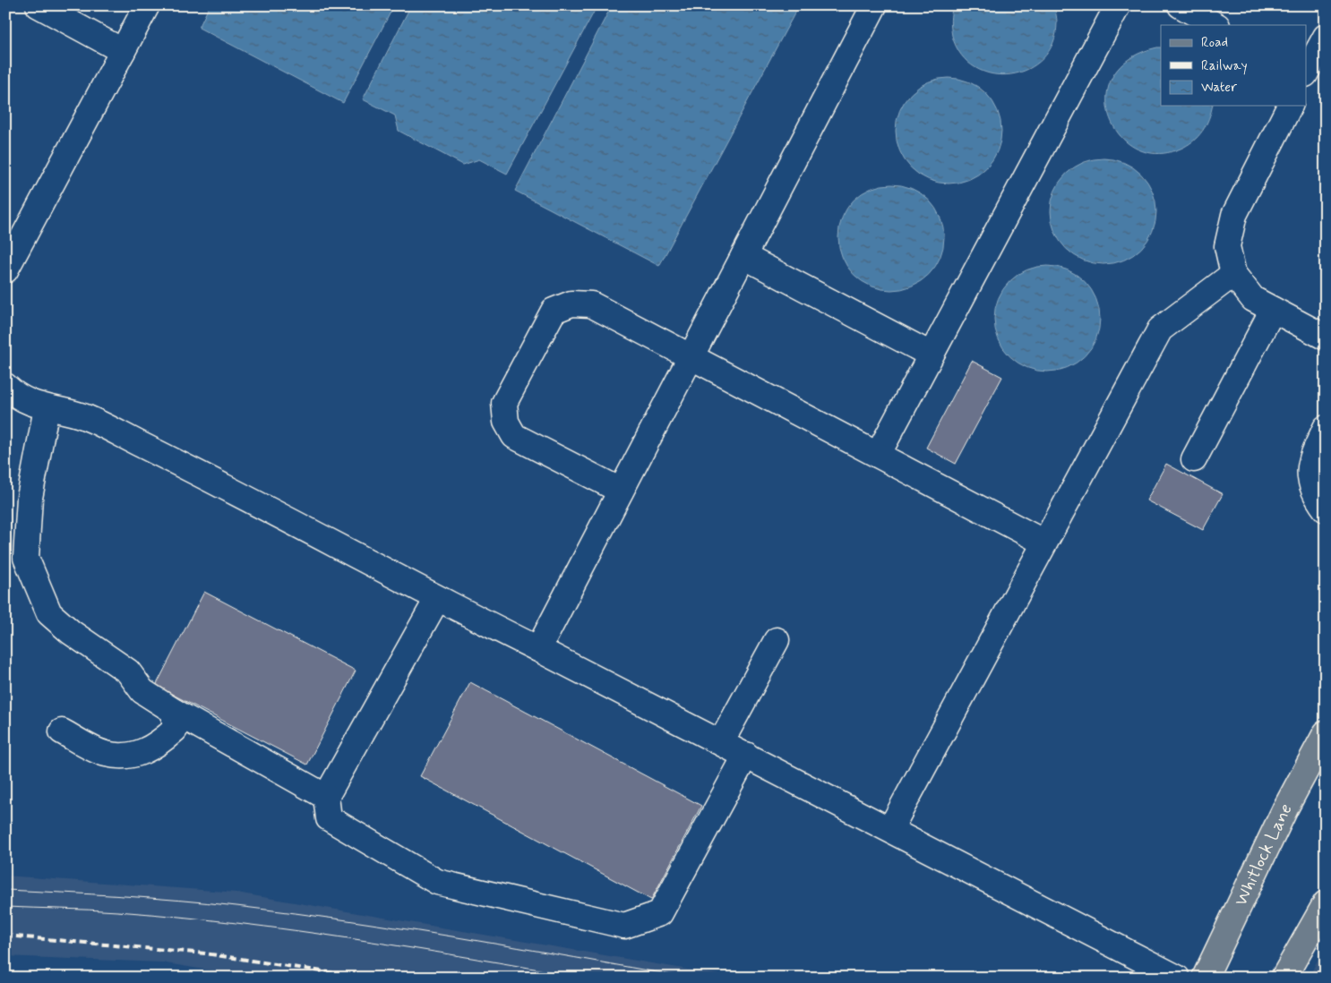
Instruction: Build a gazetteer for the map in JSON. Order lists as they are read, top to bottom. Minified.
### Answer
{"streets":{"main road":["Whitlock Lane"]},"legend":["Road","Railway","Water"]}
